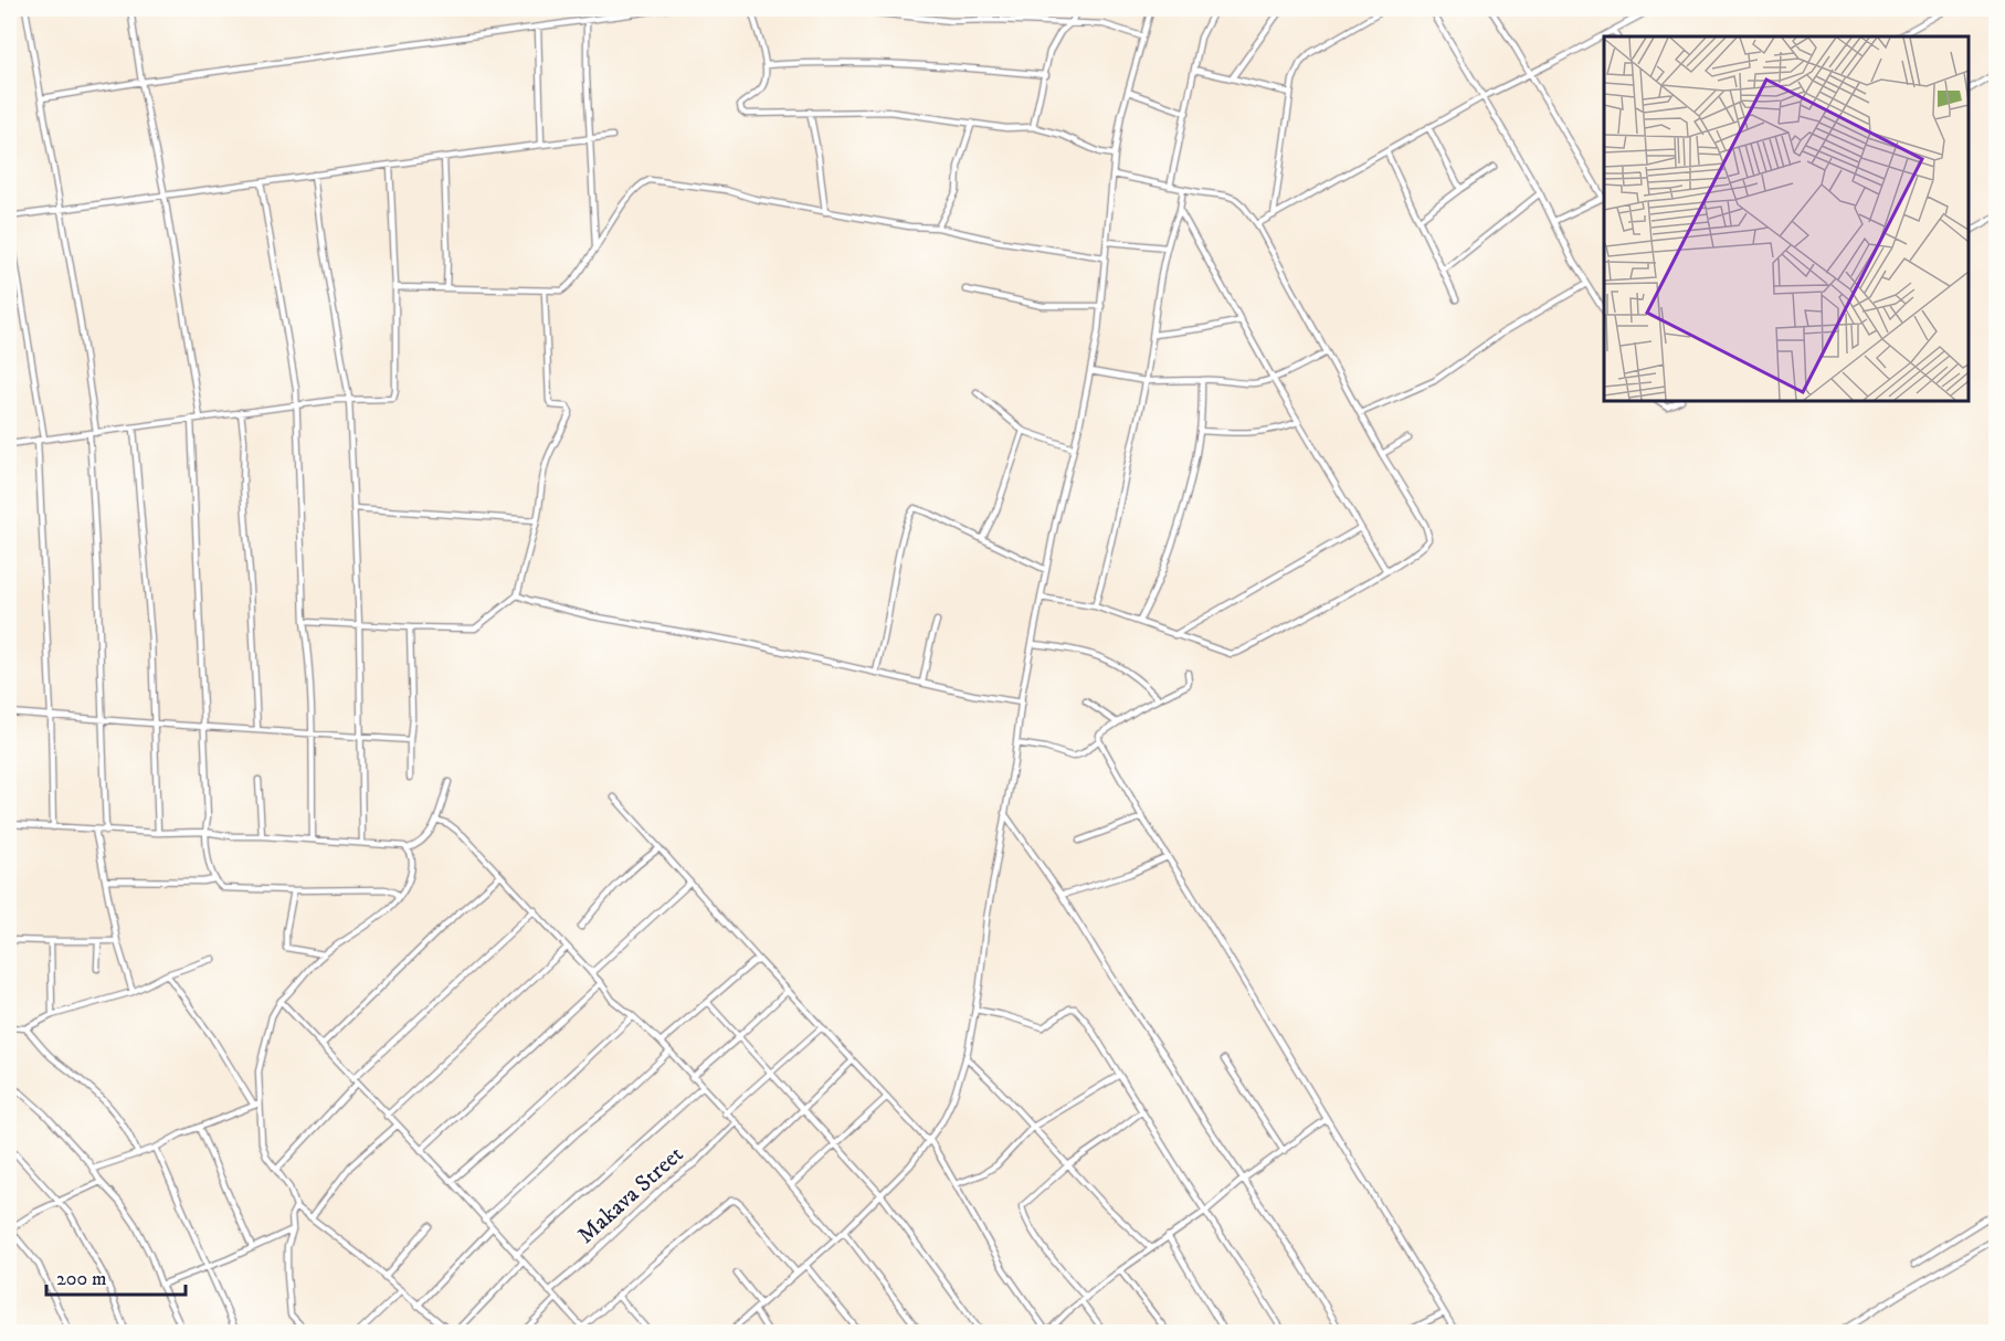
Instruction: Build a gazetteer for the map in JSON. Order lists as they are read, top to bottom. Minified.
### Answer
{"streets":{"street":["Makava Street"]},"scale_bar":"200 m"}
